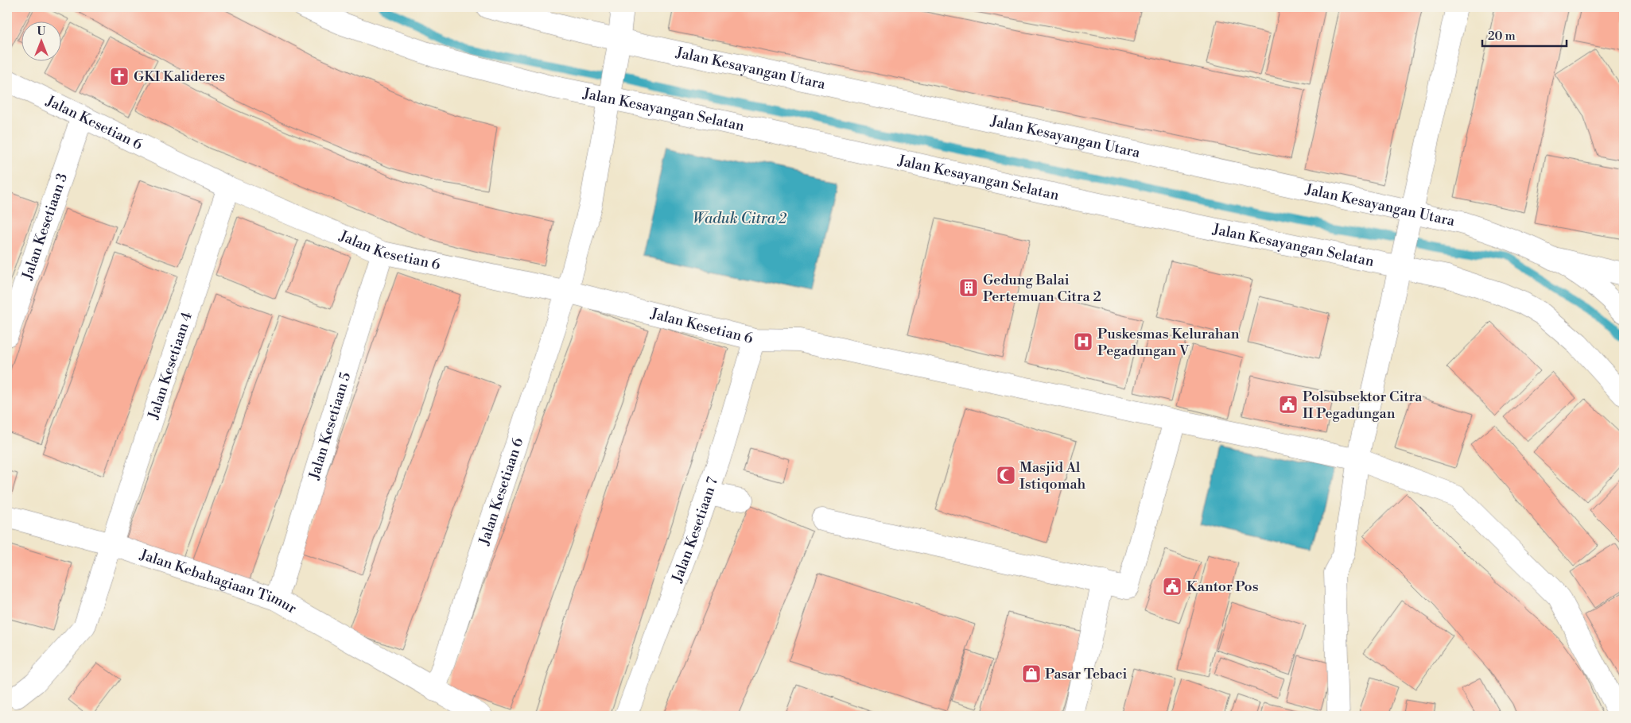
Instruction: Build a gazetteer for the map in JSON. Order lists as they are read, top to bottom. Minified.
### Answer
{"streets":{"street":["Jalan Kesayangan Utara","Jalan Kesayangan Selatan","Jalan Kesetian 6","Jalan Kesetiaan 3","Jalan Kesetiaan 4","Jalan Kesetiaan 5","Jalan Kesetiaan 6","Jalan Kesetiaan 7","Jalan Kebahagiaan Timur"]},"crossings":[["Jalan Kesayangan Utara","Jalan Kesetiaan 6"],["Jalan Kesayangan Selatan","Jalan Kesetiaan 6"],["Jalan Kesetian 6","Jalan Kesetiaan 3"],["Jalan Kesetian 6","Jalan Kesetiaan 4"],["Jalan Kesetian 6","Jalan Kesetiaan 5"],["Jalan Kesetian 6","Jalan Kesetiaan 6"],["Jalan Kesetian 6","Jalan Kesetiaan 7"],["Jalan Kesetiaan 4","Jalan Kebahagiaan Timur"],["Jalan Kesetiaan 5","Jalan Kebahagiaan Timur"],["Jalan Kesetiaan 6","Jalan Kebahagiaan Timur"]],"water":["Waduk Citra 2"],"places":{"church":["GKI Kalideres"],"building":["Gedung Balai Pertemuan Citra 2"],"hospital":["Puskesmas Kelurahan Pegadungan V"],"public building":["Polsubsektor Citra II Pegadungan","Kantor Pos"],"mosque":["Masjid Al Istiqomah"],"shop":["Pasar Tebaci"]},"scale_bar":"20 m","north":"top"}
